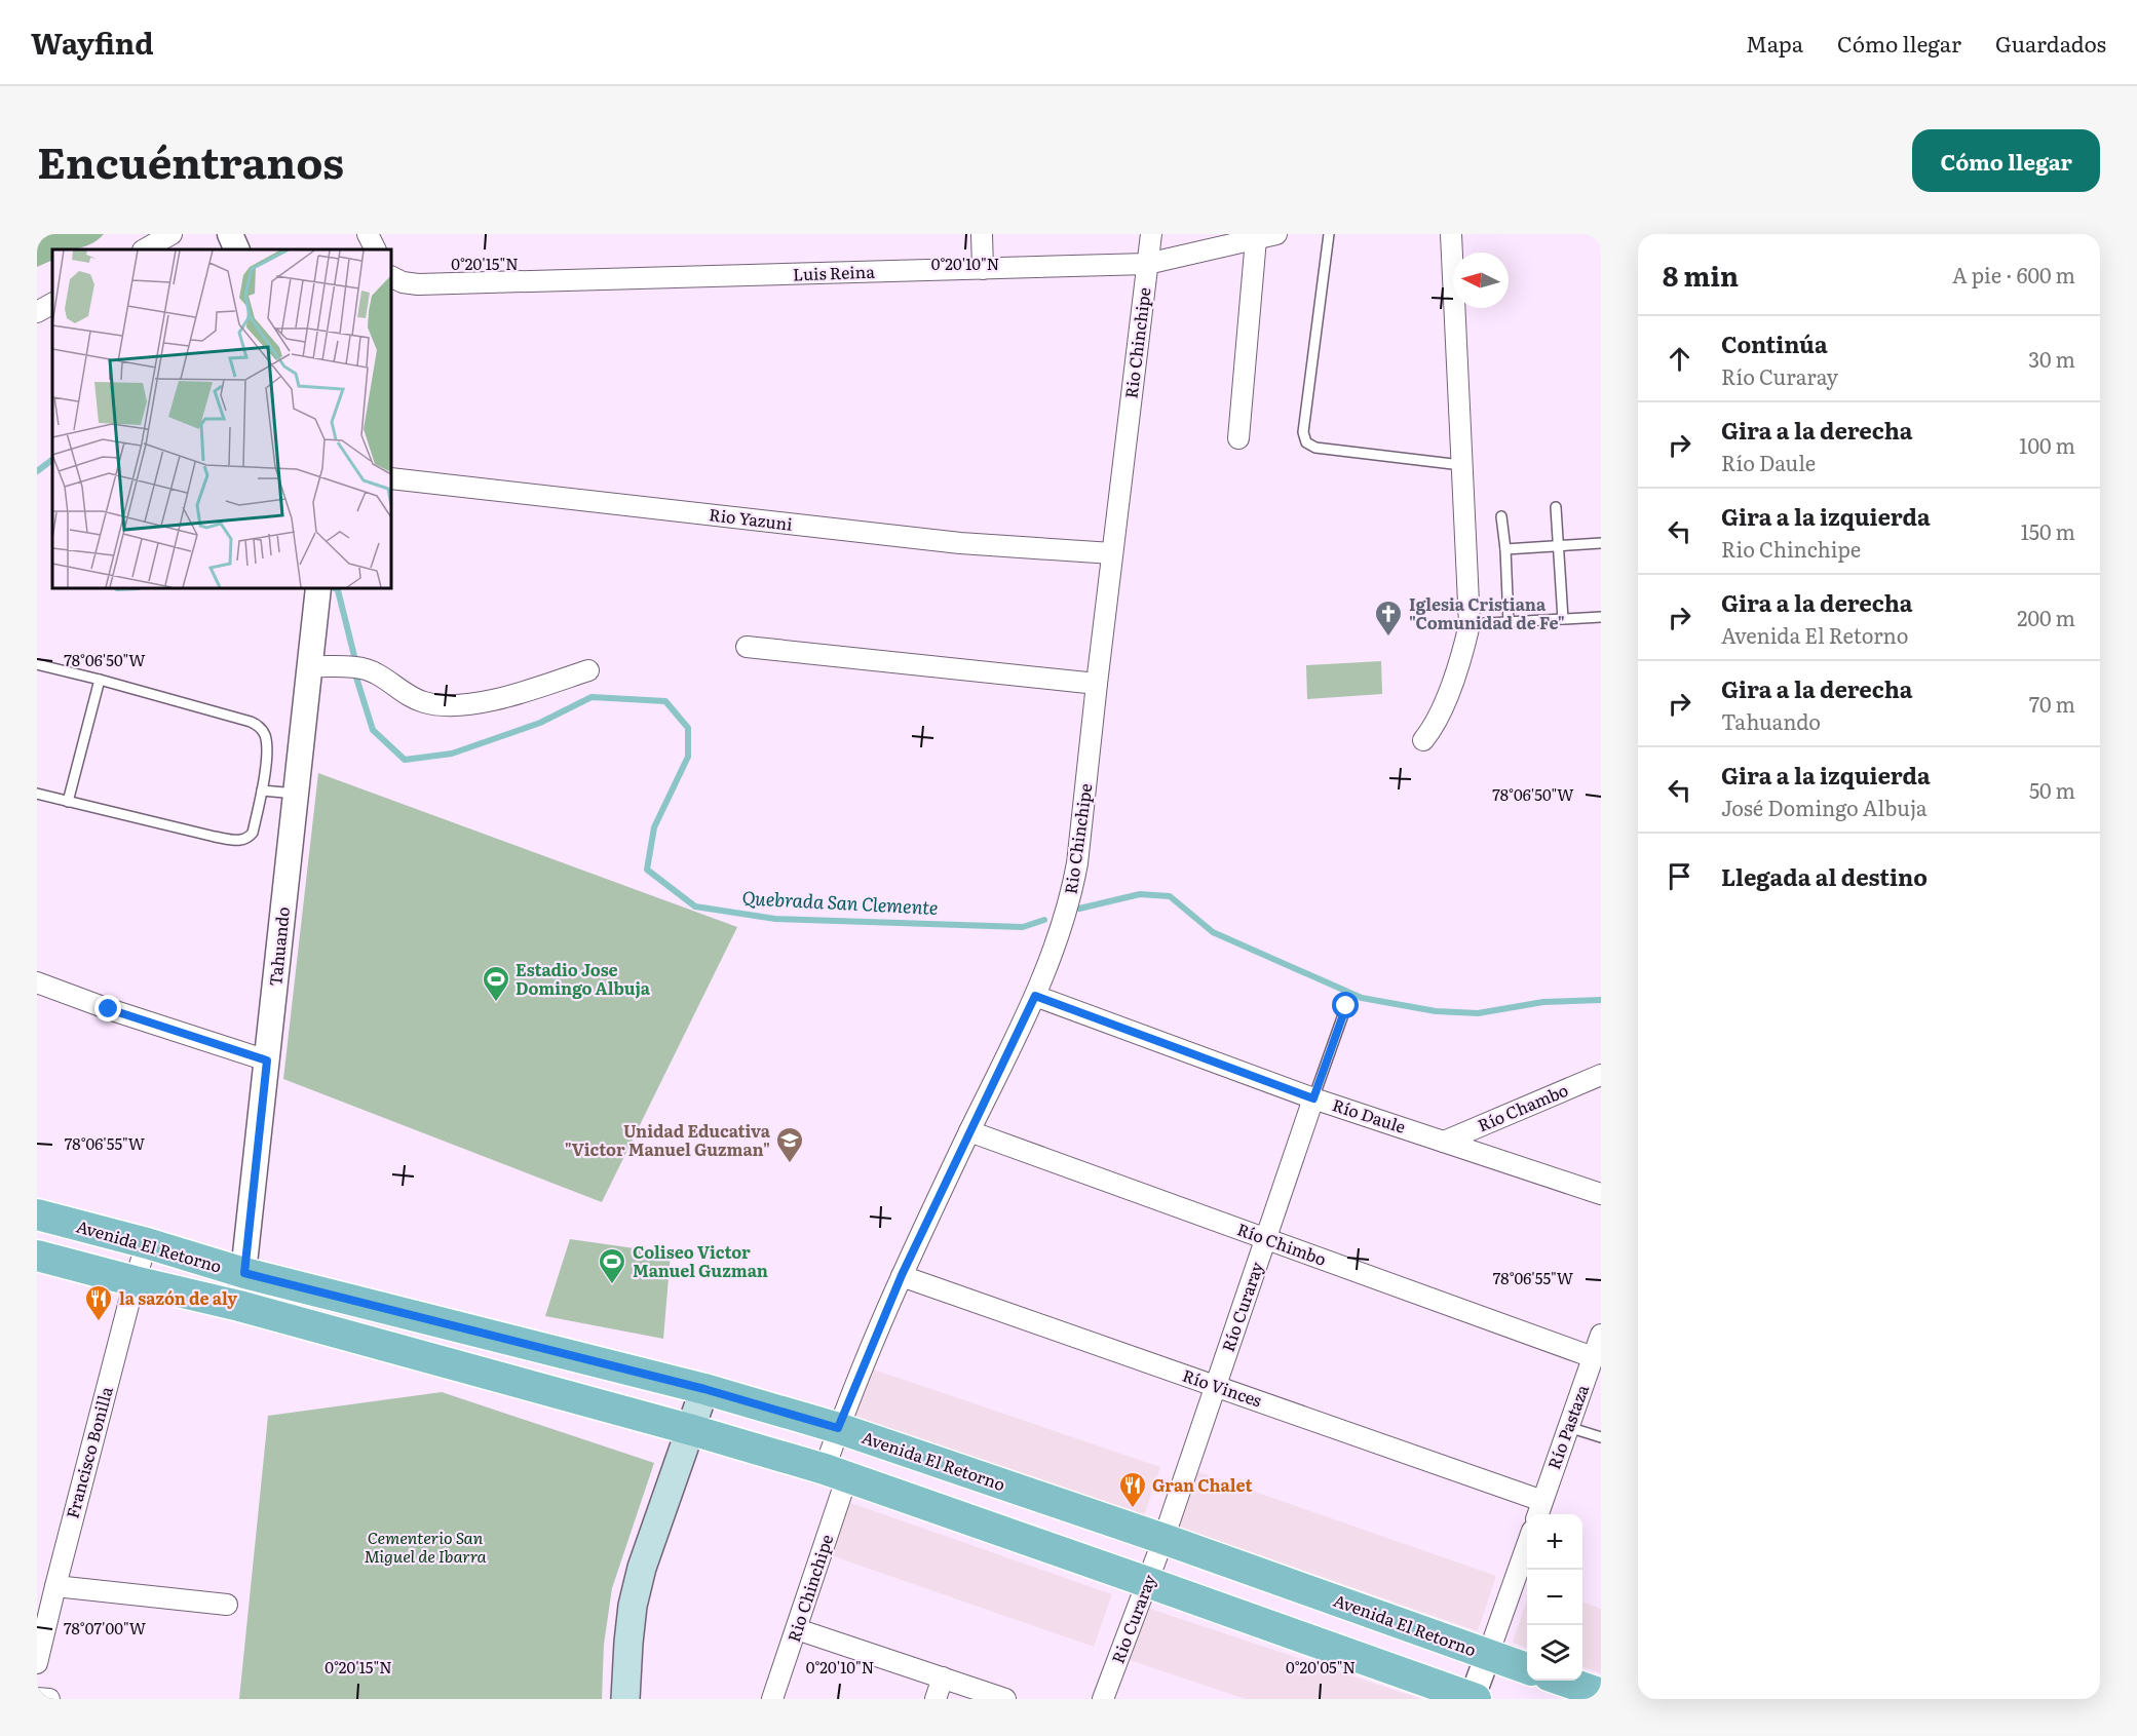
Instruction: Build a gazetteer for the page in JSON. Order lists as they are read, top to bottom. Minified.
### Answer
{"streets":{"main road":["Avenida El Retorno"],"street":["Luis Reina","Rio Chinchipe","Rio Yazuni","Tahuando","Río Chambo","Río Daule","Río Chimbo","Río Curaray","Río Vinces","Río Pastaza","Francisco Bonilla","Rio Curaray"]},"crossings":[["Luis Reina","Rio Chinchipe"],["Rio Chinchipe","Rio Yazuni"],["Rio Chinchipe","Río Daule"],["Rio Chinchipe","Río Chimbo"],["Rio Chinchipe","Avenida El Retorno"],["Rio Chinchipe","Río Vinces"],["Tahuando","Avenida El Retorno"],["Río Chambo","Río Daule"],["Río Daule","Río Curaray"],["Río Chimbo","Río Curaray"],["Río Chimbo","Río Pastaza"],["Avenida El Retorno","Río Curaray"],["Avenida El Retorno","Francisco Bonilla"],["Avenida El Retorno","Rio Curaray"],["Río Curaray","Río Vinces"],["Río Curaray","Rio Curaray"],["Río Vinces","Río Pastaza"]],"water":["Quebrada San Clemente"],"parks":["Cementerio San Miguel de Ibarra"],"places":{"church":["Iglesia Cristiana \"Comunidad de Fe\""],"sports":["Estadio Jose Domingo Albuja","Coliseo Victor Manuel Guzman"],"school or university":["Unidad Educativa \"Victor Manuel Guzman\""],"restaurant":["la sazón de aly","Gran Chalet"]},"north":"left","page":{"header":"Wayfind","nav":["Mapa","Cómo llegar","Guardados"],"title":"Encuéntranos","buttons":"Cómo llegar","heading":["8 min","A pie · 600 m"],"list":[["Continúa","Río Curaray","30 m"],["Gira a la derecha","Río Daule","100 m"],["Gira a la izquierda","Rio Chinchipe","150 m"],["Gira a la derecha","Avenida El Retorno","200 m"],["Gira a la derecha","Tahuando","70 m"],["Gira a la izquierda","José Domingo Albuja","50 m"],"Llegada al destino"],"map_buttons":["+","−"]},"coordinates":["0°20'15\"N","0°20'10\"N","78°06'50\"W","78°06'55\"W","78°07'00\"W","0°20'05\"N"]}
